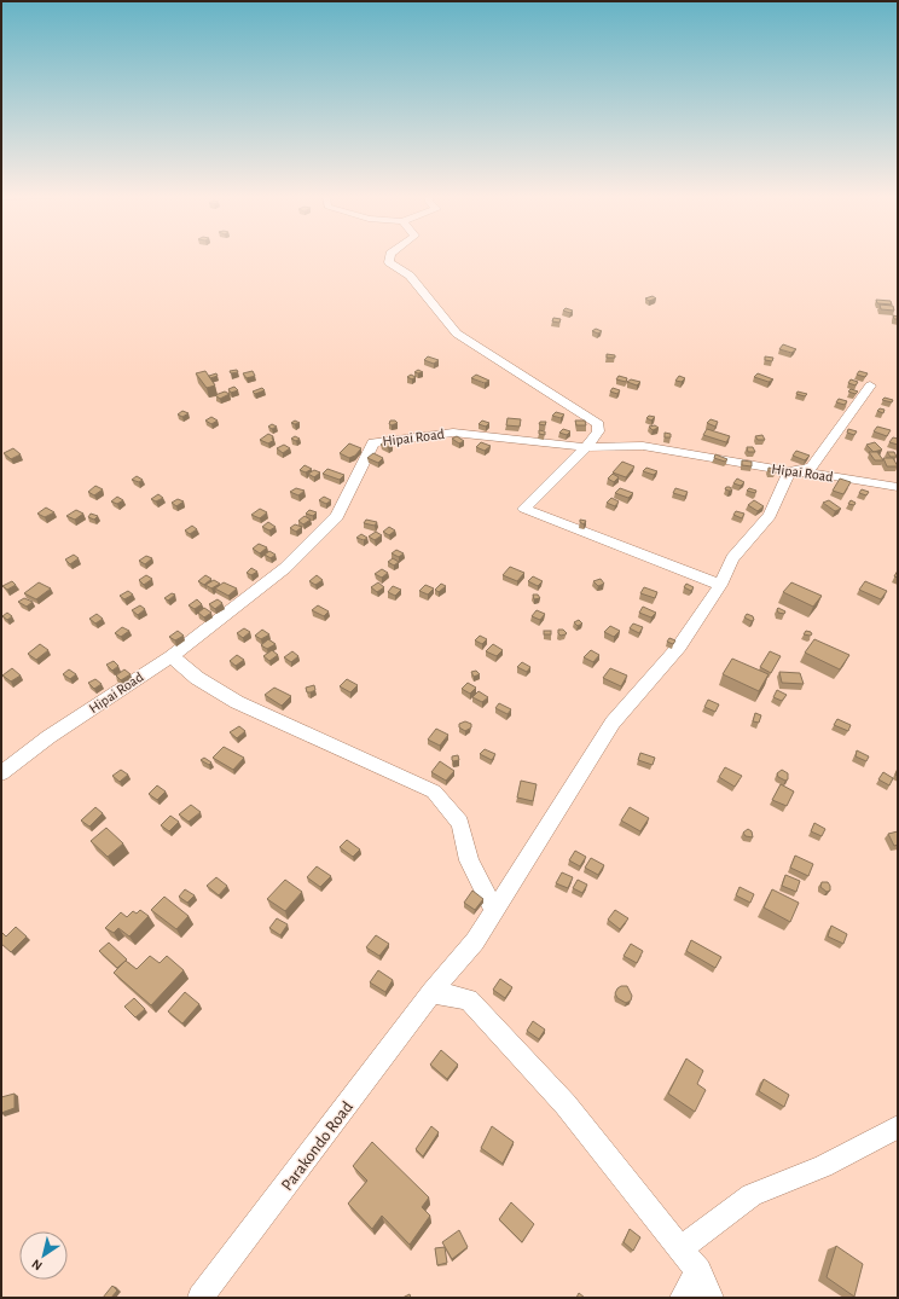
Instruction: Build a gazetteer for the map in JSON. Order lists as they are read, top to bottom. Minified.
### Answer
{"streets":{"street":["Hipai Road","Parakondo Road"]},"crossings":[["Hipai Road","Parakondo Road"]],"north":"bottom left"}
